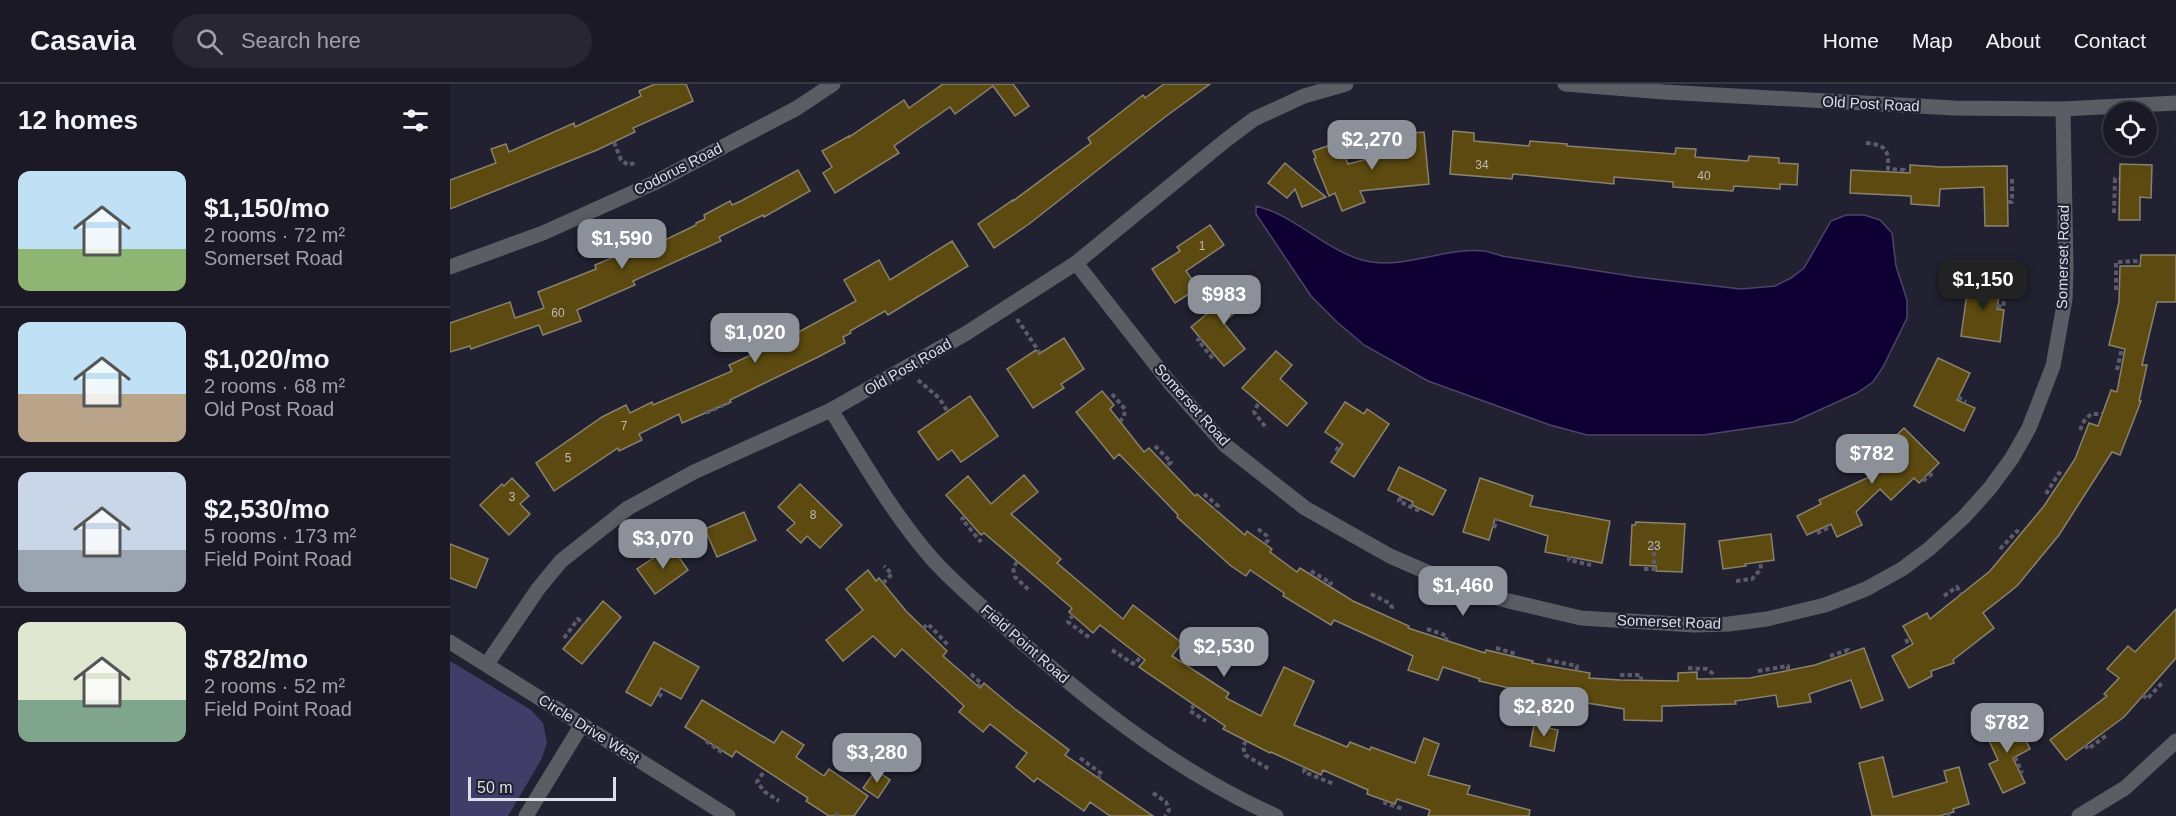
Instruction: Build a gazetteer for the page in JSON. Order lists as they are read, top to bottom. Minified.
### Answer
{"streets":{"street":["Old Post Road","Codorus Road","Somerset Road","Field Point Road","Circle Drive West"]},"crossings":[["Old Post Road","Somerset Road"],["Old Post Road","Field Point Road"],["Old Post Road","Circle Drive West"]],"house_numbers":["34","40","1","60","7","5","3","8","23"],"scale_bar":"50 m","page":{"header":"Casavia","search":"Search here","nav":["Home","Map","About","Contact"],"heading":"12 homes","price":["$2,270","$1,590","$1,150","$983","$1,020","$782","$3,070","$1,460","$2,530","$2,820","$782","$3,280"],"list":[{"name":"$1,150/mo","note":"2 rooms · 72 m² · Somerset Road"},{"name":"$1,020/mo","note":"2 rooms · 68 m² · Old Post Road"},{"name":"$2,530/mo","note":"5 rooms · 173 m² · Field Point Road"},{"name":"$782/mo","note":"2 rooms · 52 m² · Field Point Road"}],"scale":"50 m"}}
